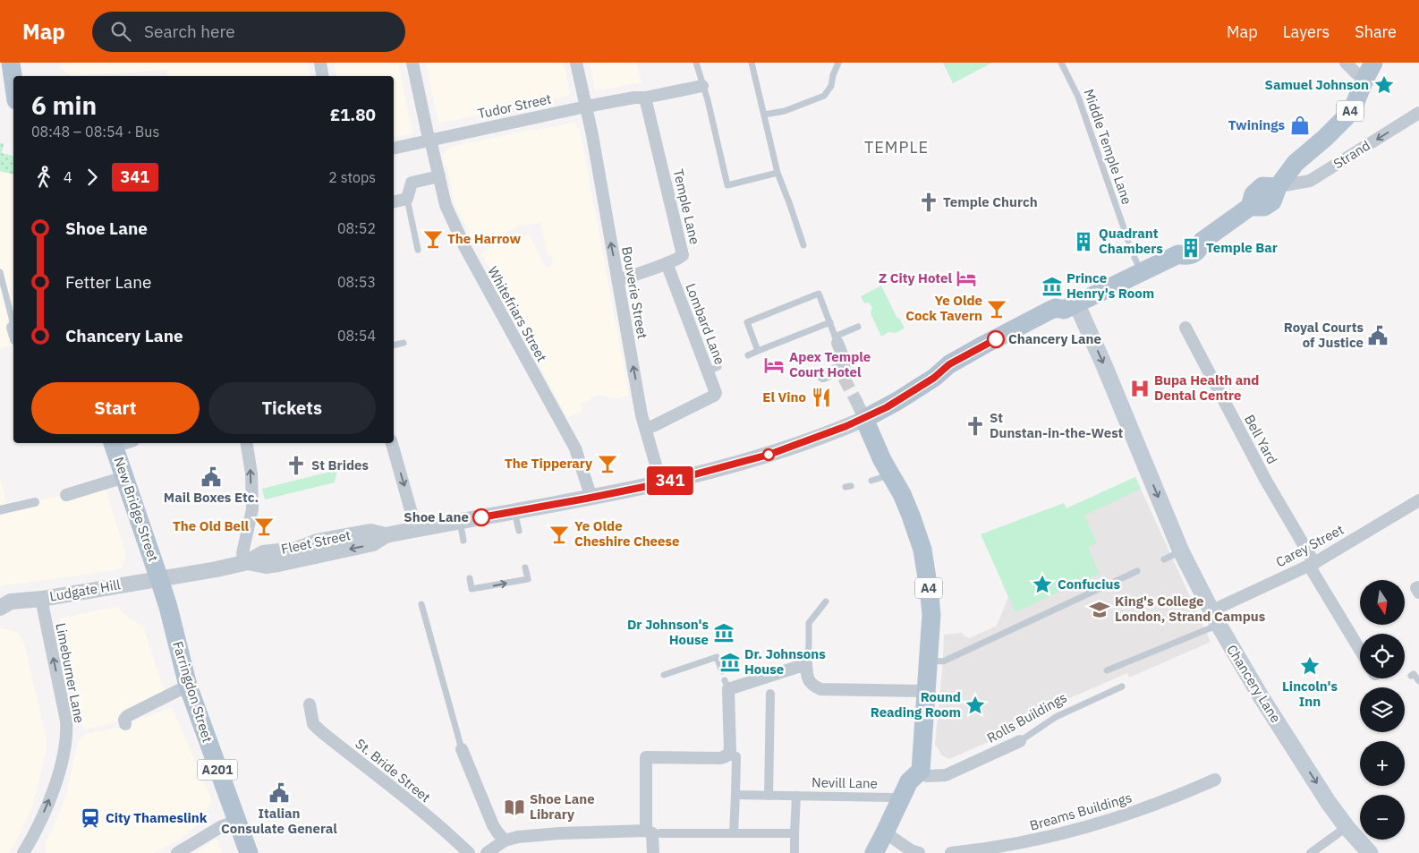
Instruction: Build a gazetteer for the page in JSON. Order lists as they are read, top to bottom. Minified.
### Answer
{"streets":{"main road":["A4","Strand","New Bridge Street","Fleet Street","Chancery Lane","Farringdon Street","A201"],"street":["Tudor Street","Temple Lane","Bouverie Street","Whitefriars Street","Lombard Lane","Bell Yard","Carey Street","Ludgate Hill","Limeburner Lane","Rolls Buildings","St. Bride Street","Nevill Lane","Breams Buildings"],"lane":["Middle Temple Lane"]},"crossings":[["Tudor Street","Temple Lane"],["Tudor Street","Bouverie Street"],["Tudor Street","Whitefriars Street"],["A4","Fleet Street"],["A4","Rolls Buildings"],["Strand","Fleet Street"],["Temple Lane","Bouverie Street"],["Temple Lane","Lombard Lane"],["Bouverie Street","Lombard Lane"],["Bouverie Street","Fleet Street"],["Whitefriars Street","Fleet Street"],["Bell Yard","Carey Street"],["New Bridge Street","Fleet Street"],["New Bridge Street","Ludgate Hill"],["New Bridge Street","Farringdon Street"],["Fleet Street","Ludgate Hill"],["Fleet Street","Chancery Lane"],["Fleet Street","Farringdon Street"],["Carey Street","Chancery Lane"],["Ludgate Hill","Limeburner Lane"],["Ludgate Hill","Farringdon Street"]],"one_way":["Strand","Bouverie Street","Limeburner Lane","Chancery Lane"],"districts":["TEMPLE"],"places":{"place":["Samuel Johnson","Confucius","Lincoln's Inn","Round Reading Room"],"shop":["Twinings"],"church":["Temple Church","St Dunstan-in-the-West","St Brides"],"bar":["The Harrow","Ye Olde Cock Tavern","The Tipperary","The Old Bell","Ye Olde Cheshire Cheese"],"building":["Quadrant Chambers","Temple Bar"],"hotel":["Z City Hotel","Apex Temple Court Hotel"],"museum":["Prince Henry's Room","Dr Johnson's House","Dr. Johnsons House"],"public building":["Royal Courts of Justice","Mail Boxes Etc.","Italian Consulate General"],"other":["Chancery Lane","Shoe Lane"],"hospital":["Bupa Health and Dental Centre"],"restaurant":["El Vino"],"school or university":["King's College London, Strand Campus"],"library":["Shoe Lane Library"],"station":["City Thameslink"]},"lines":["bus line 341"],"north":"bottom","page":{"header":"Map","search":"Search here","nav":["Map","Layers","Share"],"on_map":"341","heading":["6 min","08:48 – 08:54 · Bus","£1.80"],"legs":["4","341","2 stops"],"list":[{"name":"Shoe Lane","value":"08:52"},{"name":"Fetter Lane","value":"08:53"},{"name":"Chancery Lane","value":"08:54"}],"buttons":["Start","Tickets"],"map_buttons":["+","−"]}}
